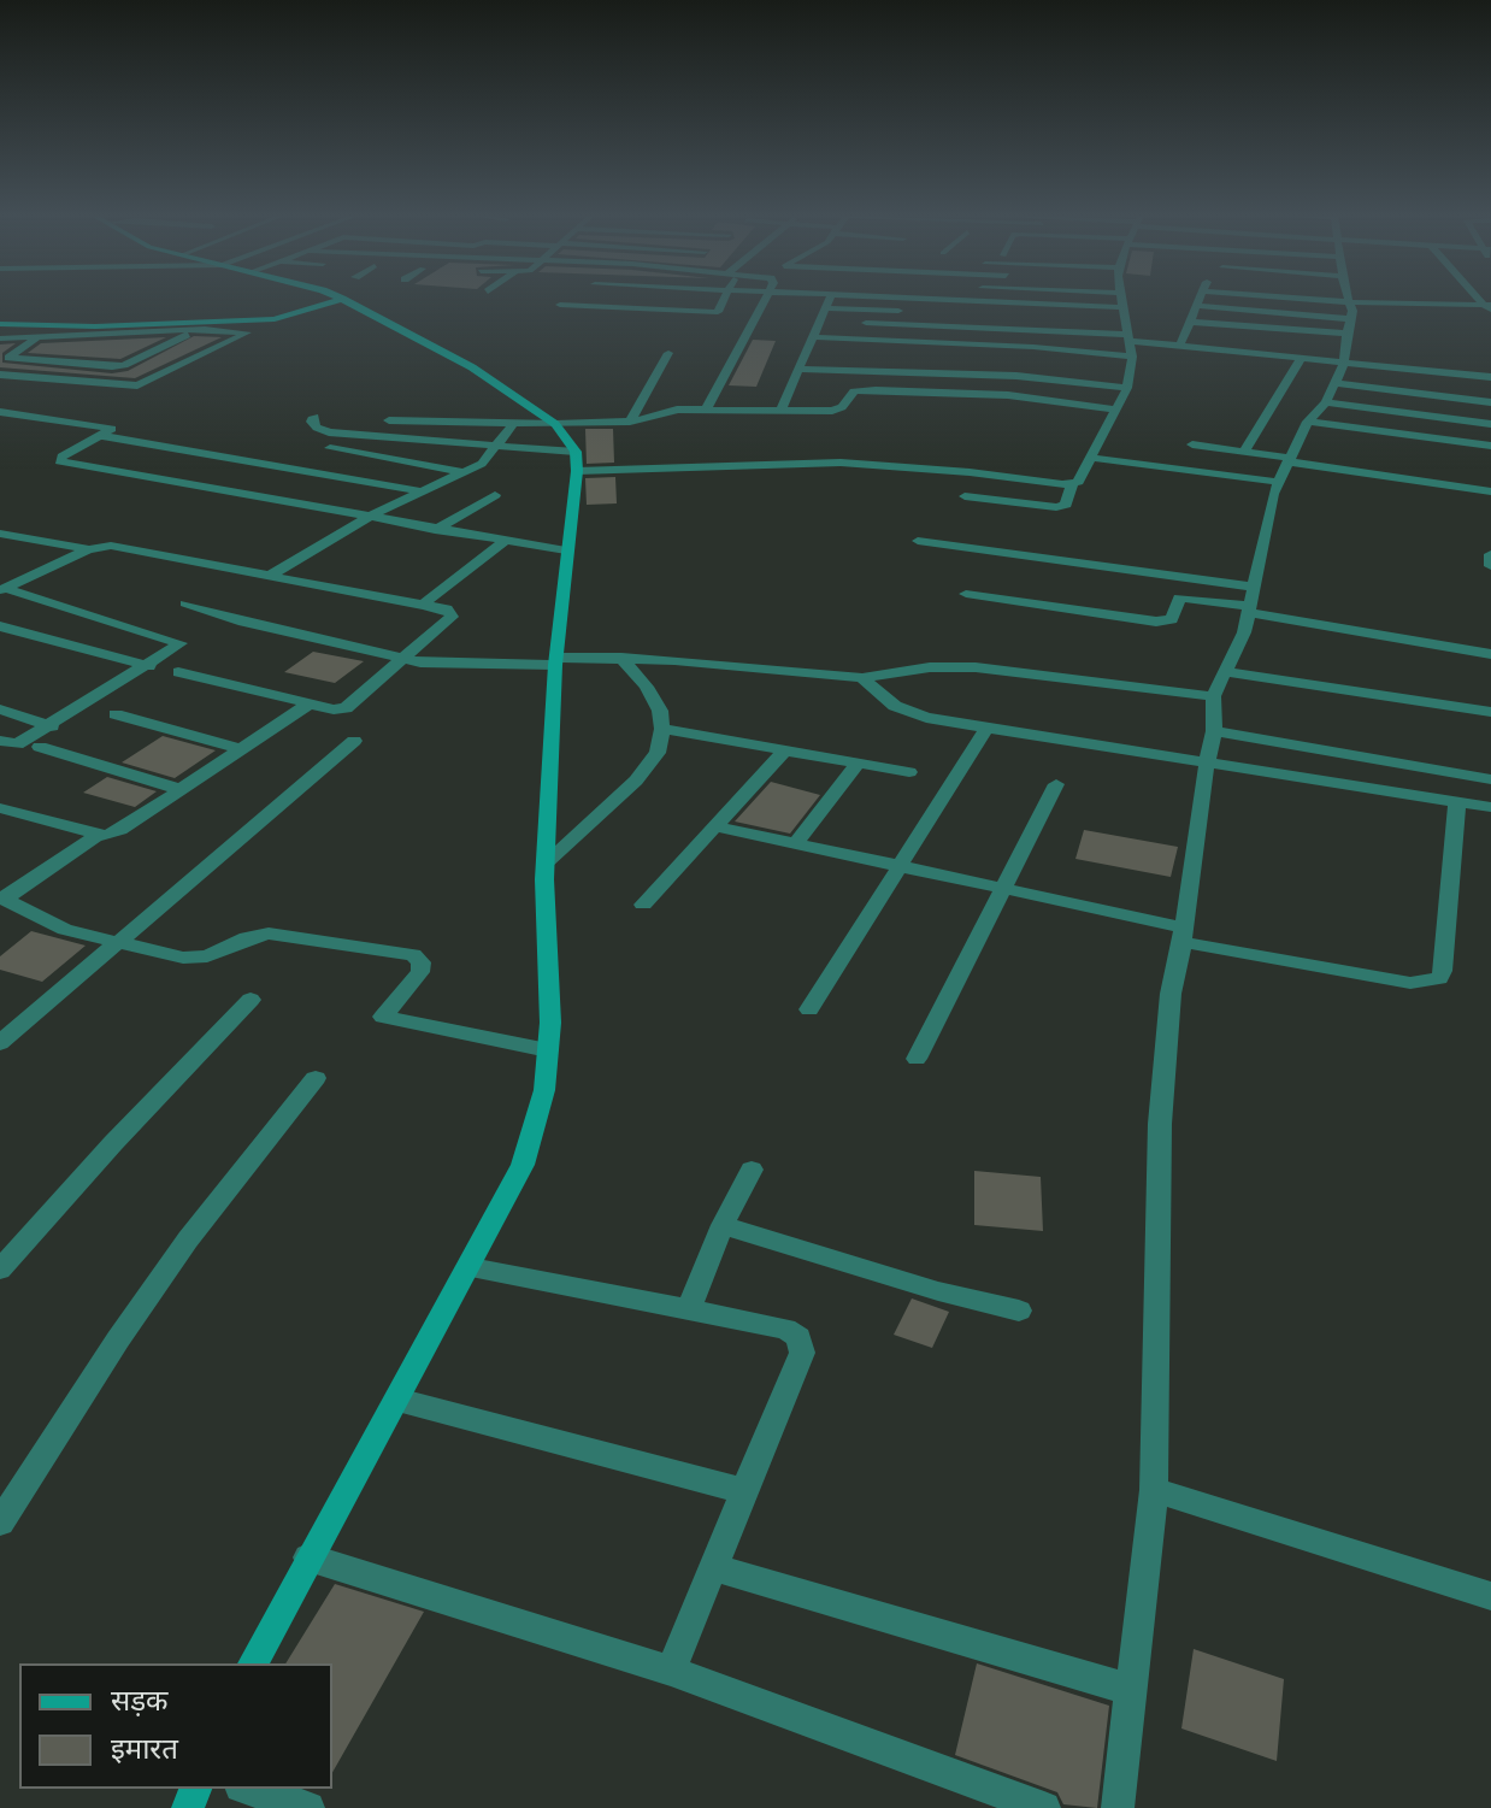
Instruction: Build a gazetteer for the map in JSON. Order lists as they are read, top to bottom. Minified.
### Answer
{"legend":["सड़क","इमारत"]}
